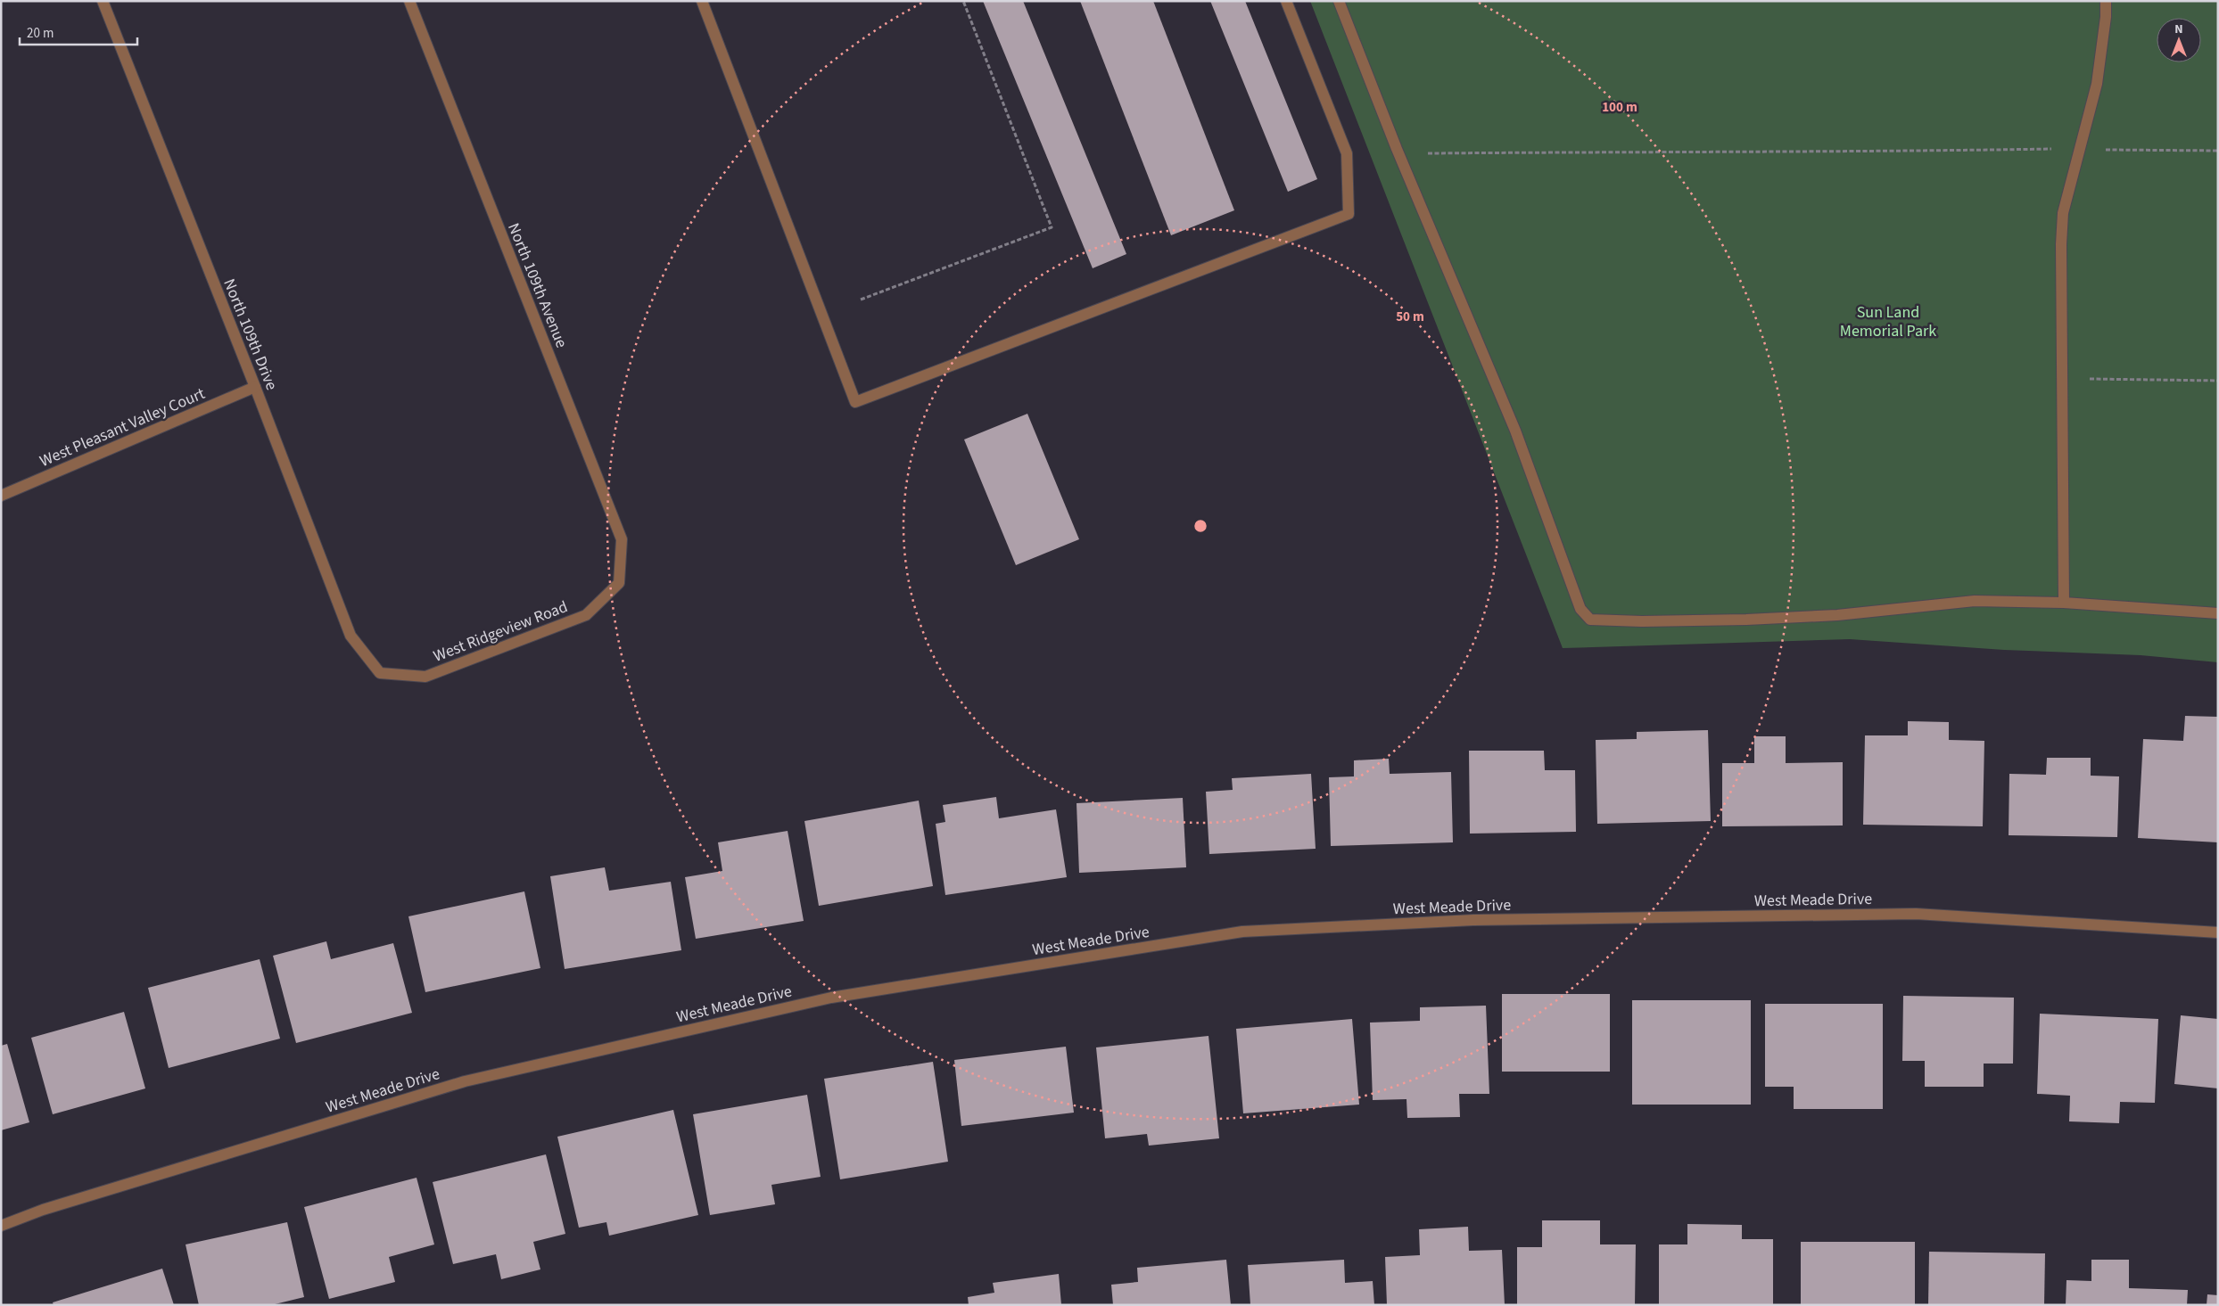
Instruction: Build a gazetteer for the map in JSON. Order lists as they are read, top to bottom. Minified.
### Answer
{"streets":{"street":["North 109th Avenue","North 109th Drive","West Pleasant Valley Court","West Ridgeview Road","West Meade Drive"]},"crossings":[["North 109th Avenue","West Ridgeview Road"],["North 109th Drive","West Pleasant Valley Court"],["North 109th Drive","West Ridgeview Road"]],"parks":["Sun Land Memorial Park"],"scale_bar":"20 m","north":"top","rings":["100 m","50 m"]}
